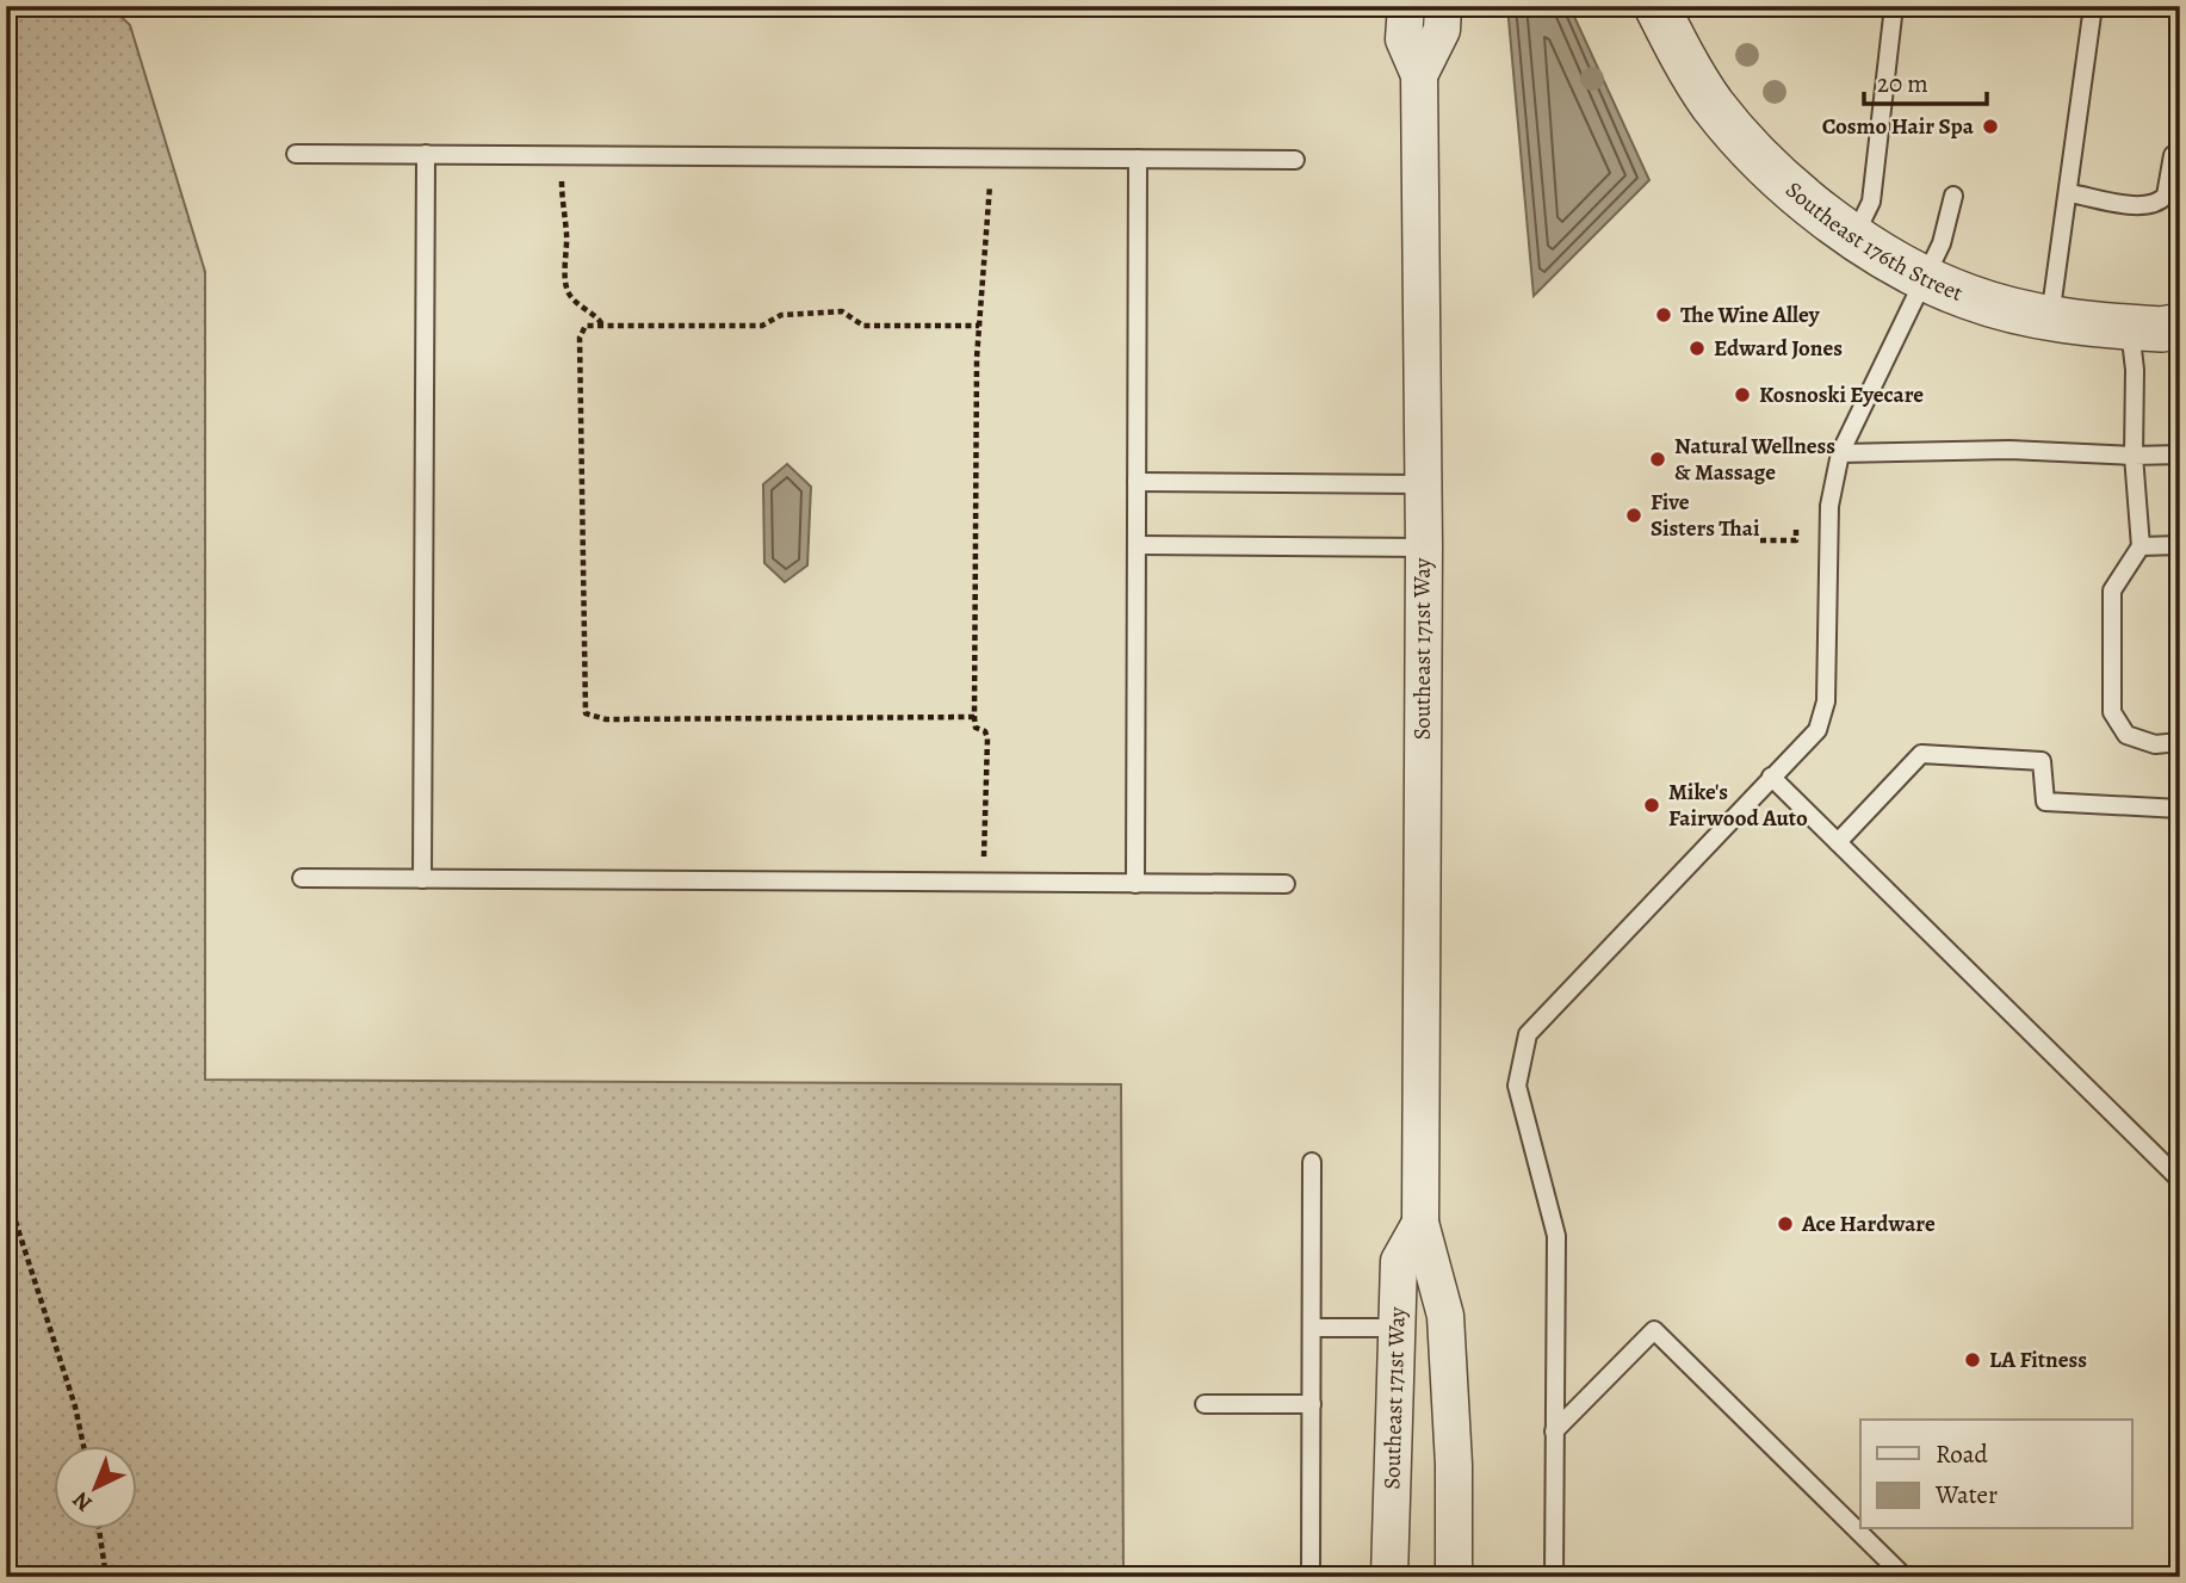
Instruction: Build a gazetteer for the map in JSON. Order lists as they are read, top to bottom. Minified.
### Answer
{"streets":{"street":["Southeast 176th Street","Southeast 171st Way"]},"places":["Cosmo Hair Spa","The Wine Alley","Edward Jones","Kosnoski Eyecare","Natural Wellness & Massage","Five Sisters Thai","Mike's Fairwood Auto","Ace Hardware","LA Fitness"],"legend":["Road","Water"],"scale_bar":"20 m","north":"bottom left"}
